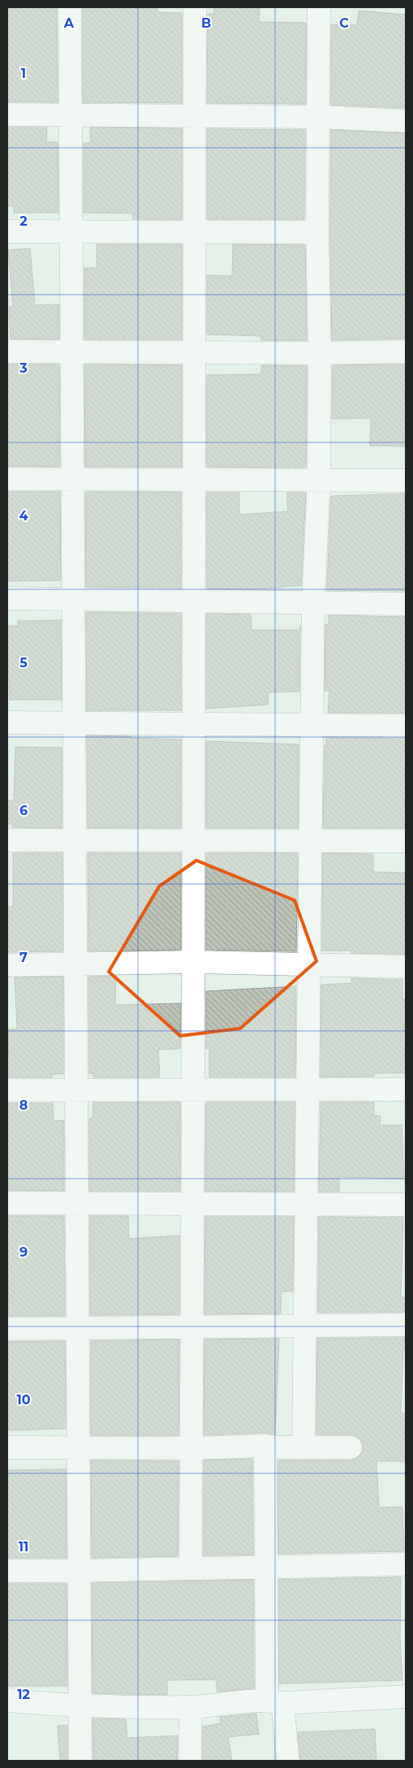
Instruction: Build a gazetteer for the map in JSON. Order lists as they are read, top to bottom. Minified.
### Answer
{"grid":{"columns":["A","B","C"],"rows":["1","2","3","4","5","6","7","8","9","10","11","12"]}}
